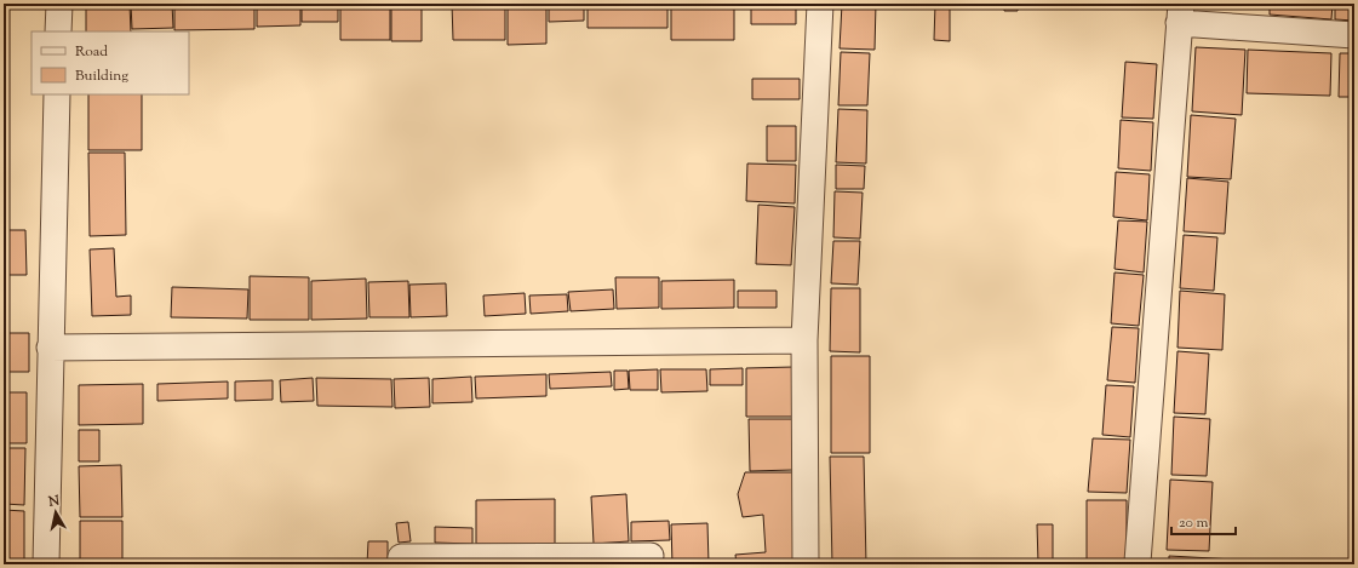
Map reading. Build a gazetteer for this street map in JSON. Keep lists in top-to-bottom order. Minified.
{"legend":["Road","Building"],"scale_bar":"20 m","north":"top"}
